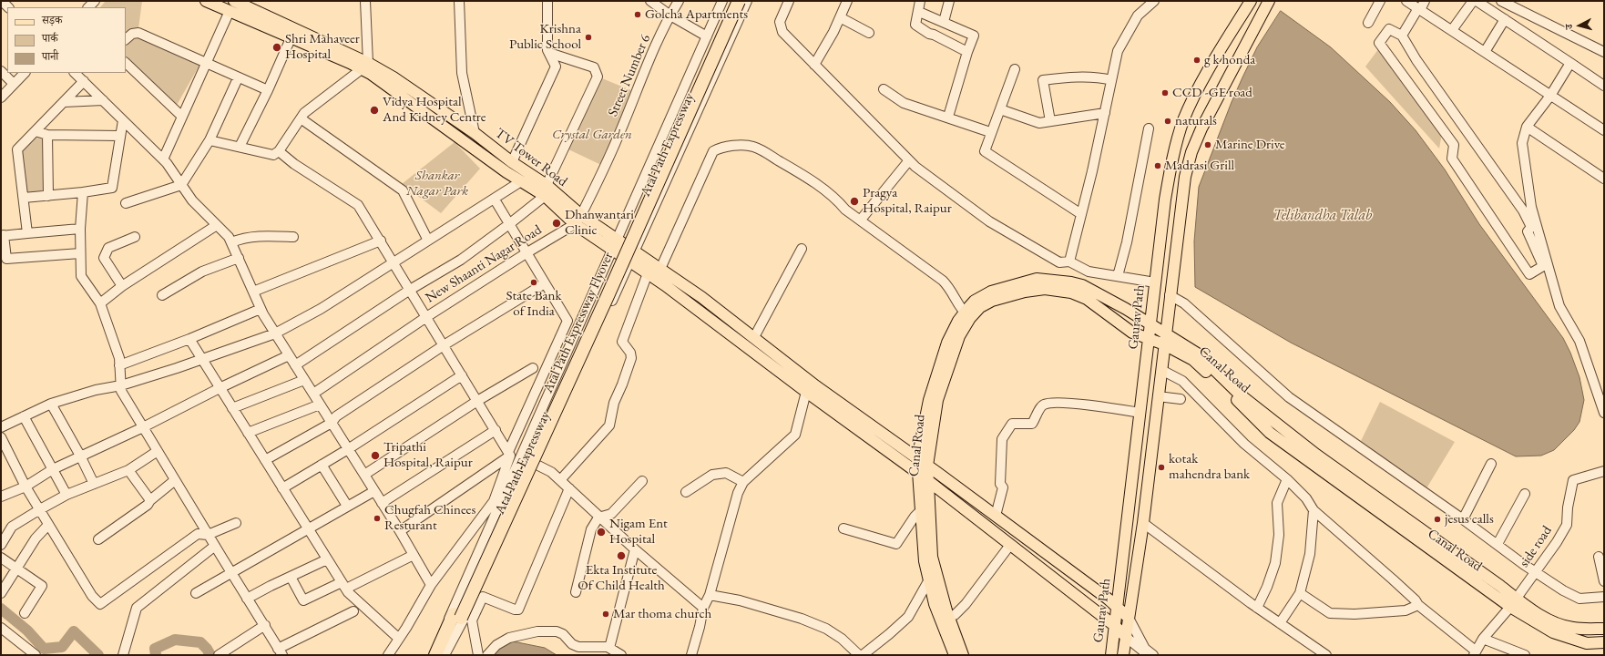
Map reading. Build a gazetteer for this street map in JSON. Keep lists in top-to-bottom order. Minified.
{"streets":{"highway":["Atal Path Expressway Flyover"],"main road":["TV Tower Road","Gaurav Path","Canal Road"],"street":["Street Number 6","Atal Path Expressway","New Shaanti Nagar Road","side road"]},"crossings":[["Street Number 6","TV Tower Road"],["Street Number 6","New Shaanti Nagar Road"],["Atal Path Expressway","TV Tower Road"],["Atal Path Expressway","Atal Path Expressway Flyover"],["TV Tower Road","New Shaanti Nagar Road"],["Gaurav Path","Canal Road"],["Canal Road","side road"]],"water":["Telibandha Talab"],"parks":["Crystal Garden","Shankar Nagar Park"],"places":["Golcha Apartments","Krishna Public School","Shri Mahaveer Hospital","g k honda","CCD -GE road","Vidya Hospital And Kidney Centre","naturals","Marine Drive","Madrasi Grill","Pragya Hospital, Raipur","Dhanwantari Clinic","State Bank of India","Tripathi Hospital, Raipur","kotak mahendra bank","Chugfah Chinees Resturant","jesus calls","Nigam Ent Hospital","Ekta Institute Of Child Health","Mar thoma church"],"legend":["सड़क","पार्क","पानी"],"north":"left"}
